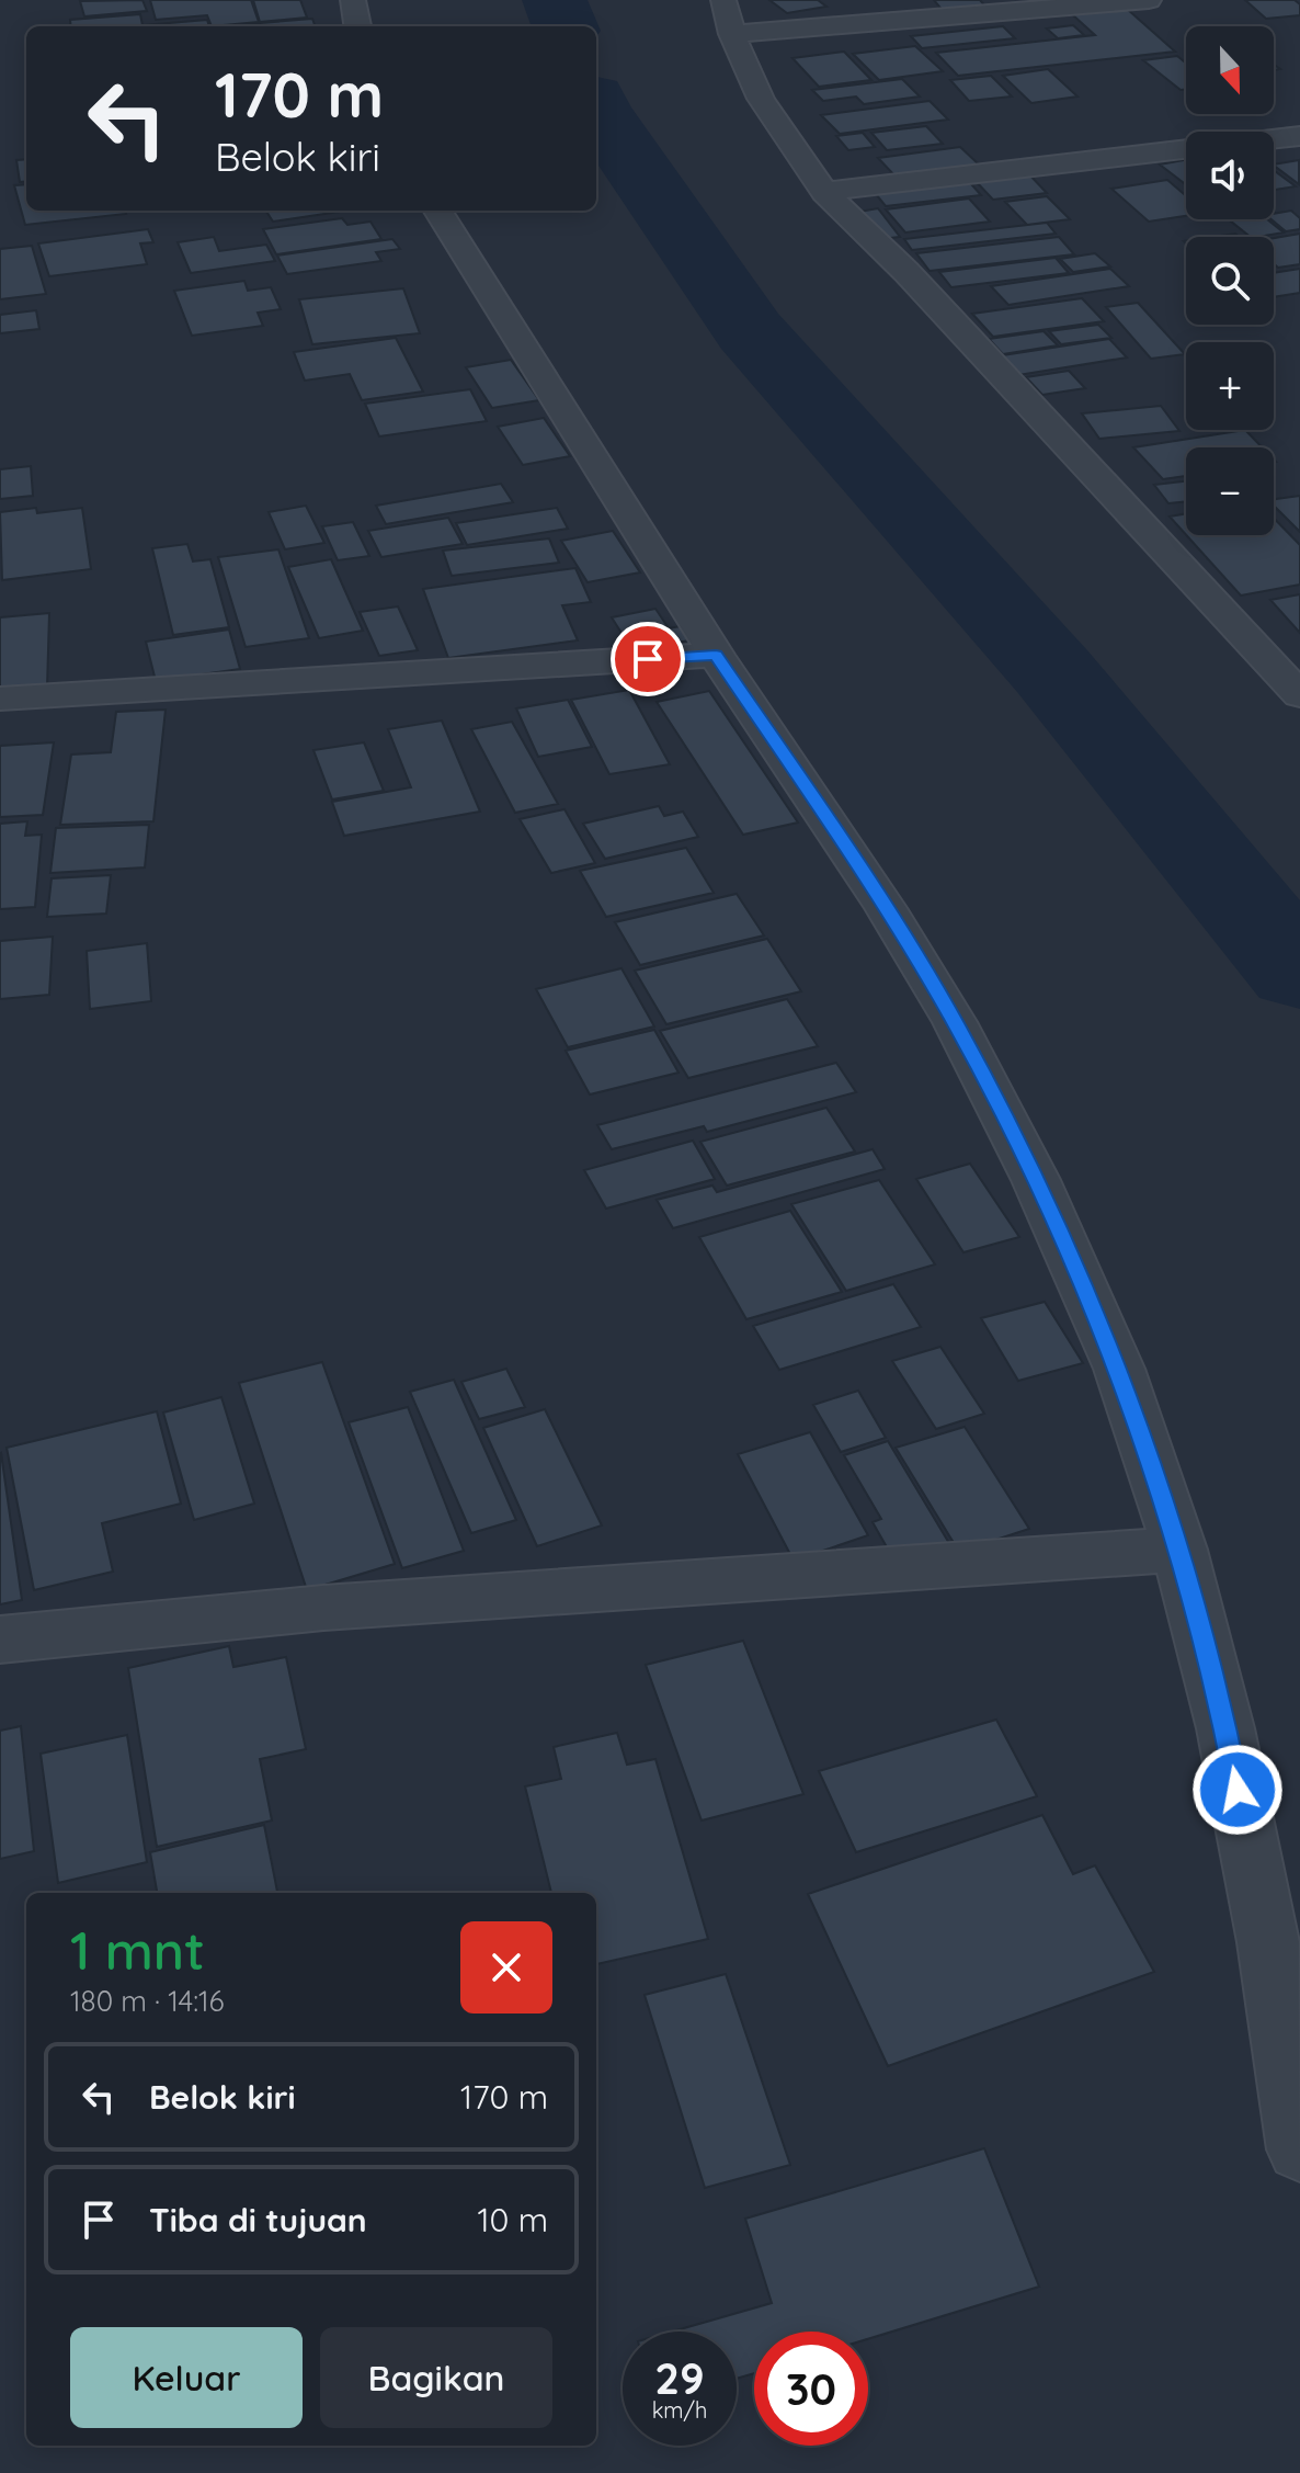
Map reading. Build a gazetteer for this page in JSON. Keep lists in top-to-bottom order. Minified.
{"north":"bottom","page":{"map_buttons":["+","−"],"turn":["170 m","Belok kiri"],"heading":["1 mnt","180 m · 14:16"],"list":[{"name":"Belok kiri","value":"170 m"},{"name":"Tiba di tujuan","value":"10 m"}],"buttons":["Keluar","Bagikan"],"speed":"29 km/h","limit":"30"}}
